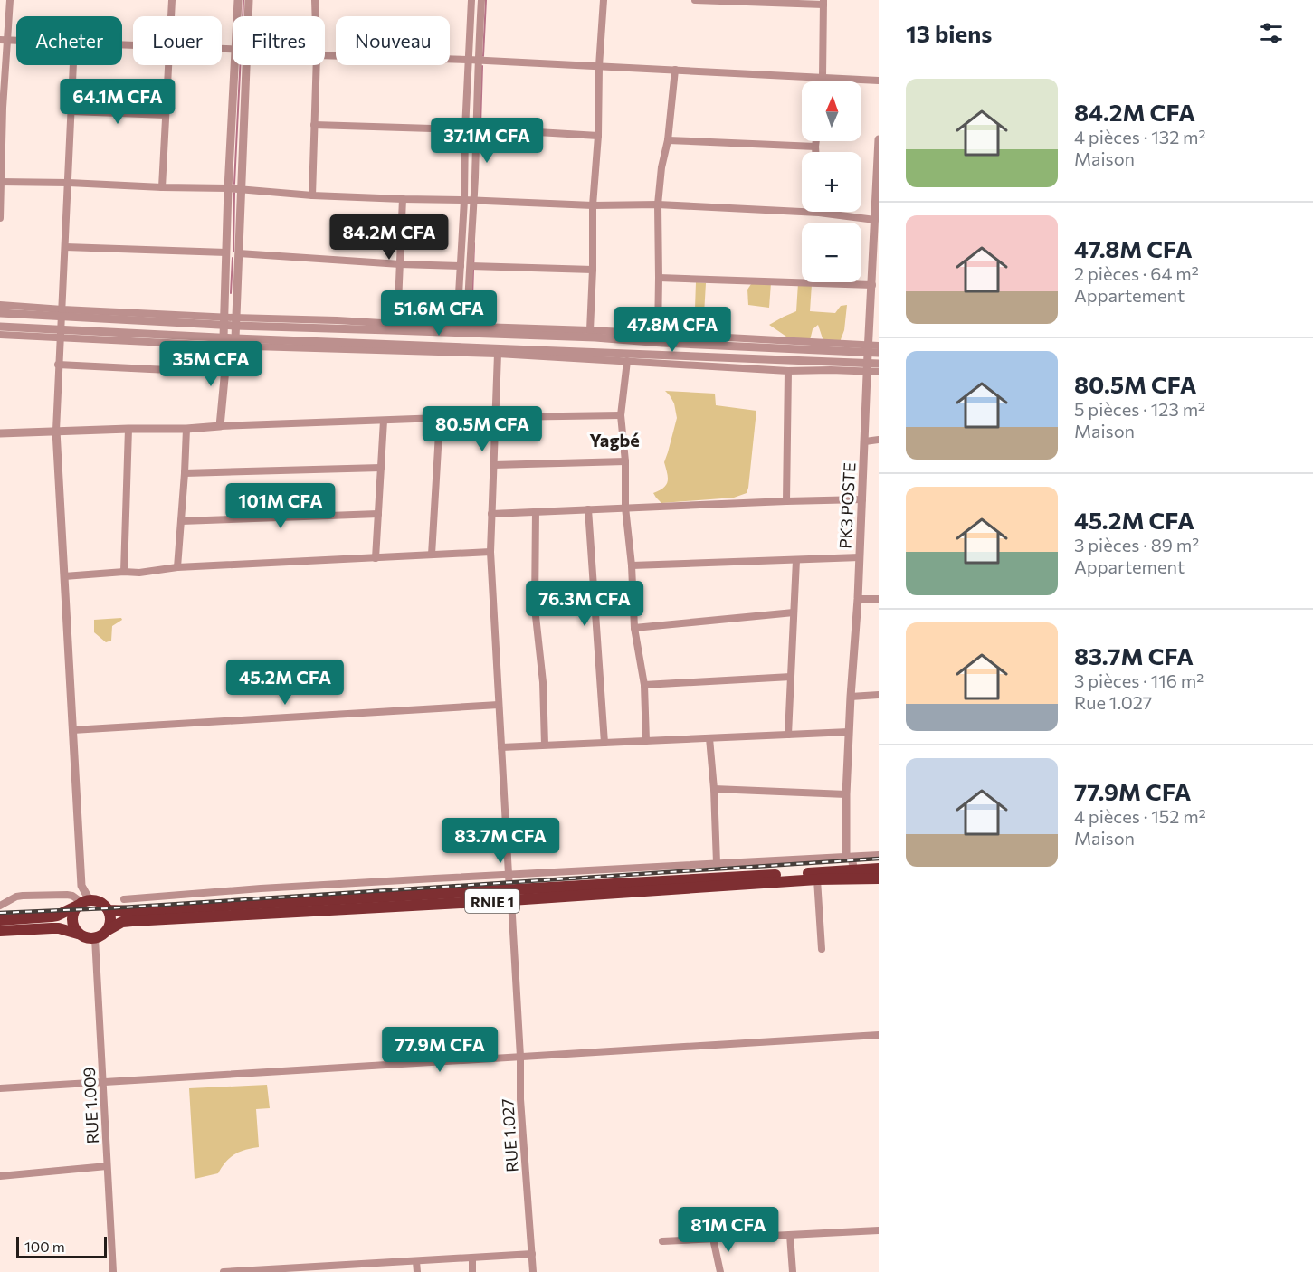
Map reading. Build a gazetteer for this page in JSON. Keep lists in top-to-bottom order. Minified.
{"streets":{"highway":["RNIE 1"],"street":["PK3 POSTE","RUE 1.009","RUE 1.027"]},"crossings":[["PK3 POSTE","RNIE 1"],["RNIE 1","RUE 1.009"],["RNIE 1","RUE 1.027"]],"districts":["Yagbé"],"scale_bar":"100 m","north":"top","page":{"heading":"13 biens","chip":["Acheter","Louer","Filtres","Nouveau"],"list":[{"name":"84.2M CFA","note":"4 pièces · 132 m² · Maison"},{"name":"47.8M CFA","note":"2 pièces · 64 m² · Appartement"},{"name":"80.5M CFA","note":"5 pièces · 123 m² · Maison"},{"name":"45.2M CFA","note":"3 pièces · 89 m² · Appartement"},{"name":"83.7M CFA","note":"3 pièces · 116 m² · Rue 1.027"},{"name":"77.9M CFA","note":"4 pièces · 152 m² · Maison"}],"price":["64.1M CFA","37.1M CFA","84.2M CFA","51.6M CFA","47.8M CFA","35M CFA","80.5M CFA","101M CFA","76.3M CFA","45.2M CFA","83.7M CFA","77.9M CFA","81M CFA"],"map_buttons":["+","−"],"scale":"100 m"}}
